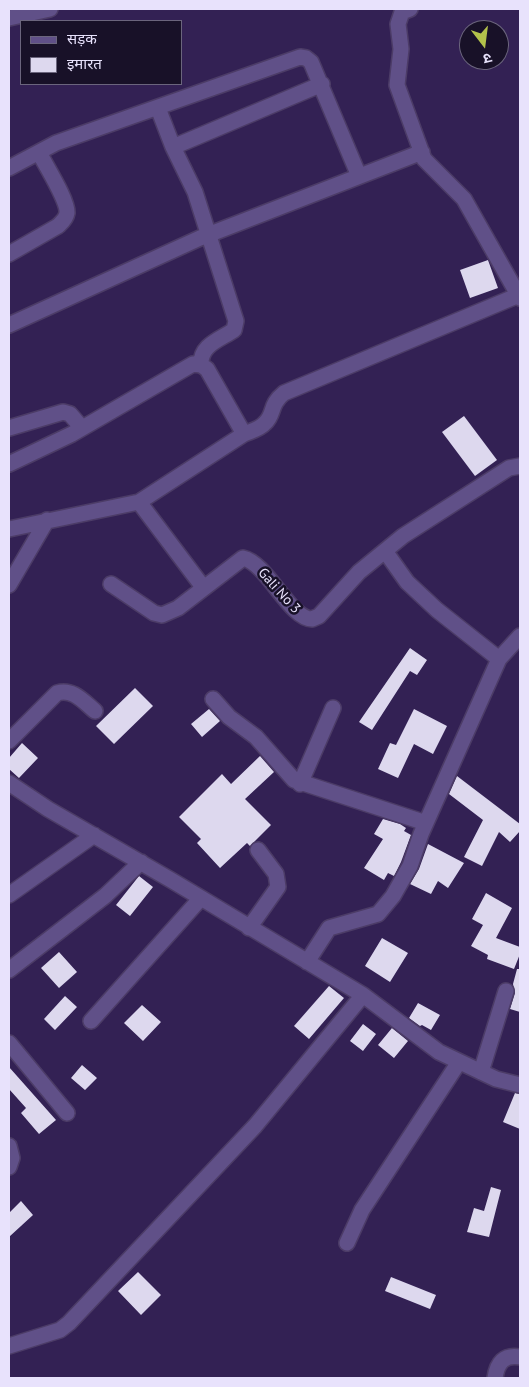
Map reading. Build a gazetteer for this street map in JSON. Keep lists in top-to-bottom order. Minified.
{"streets":{"street":["Gali No 3"]},"legend":["सड़क","इमारत"],"north":"bottom"}
